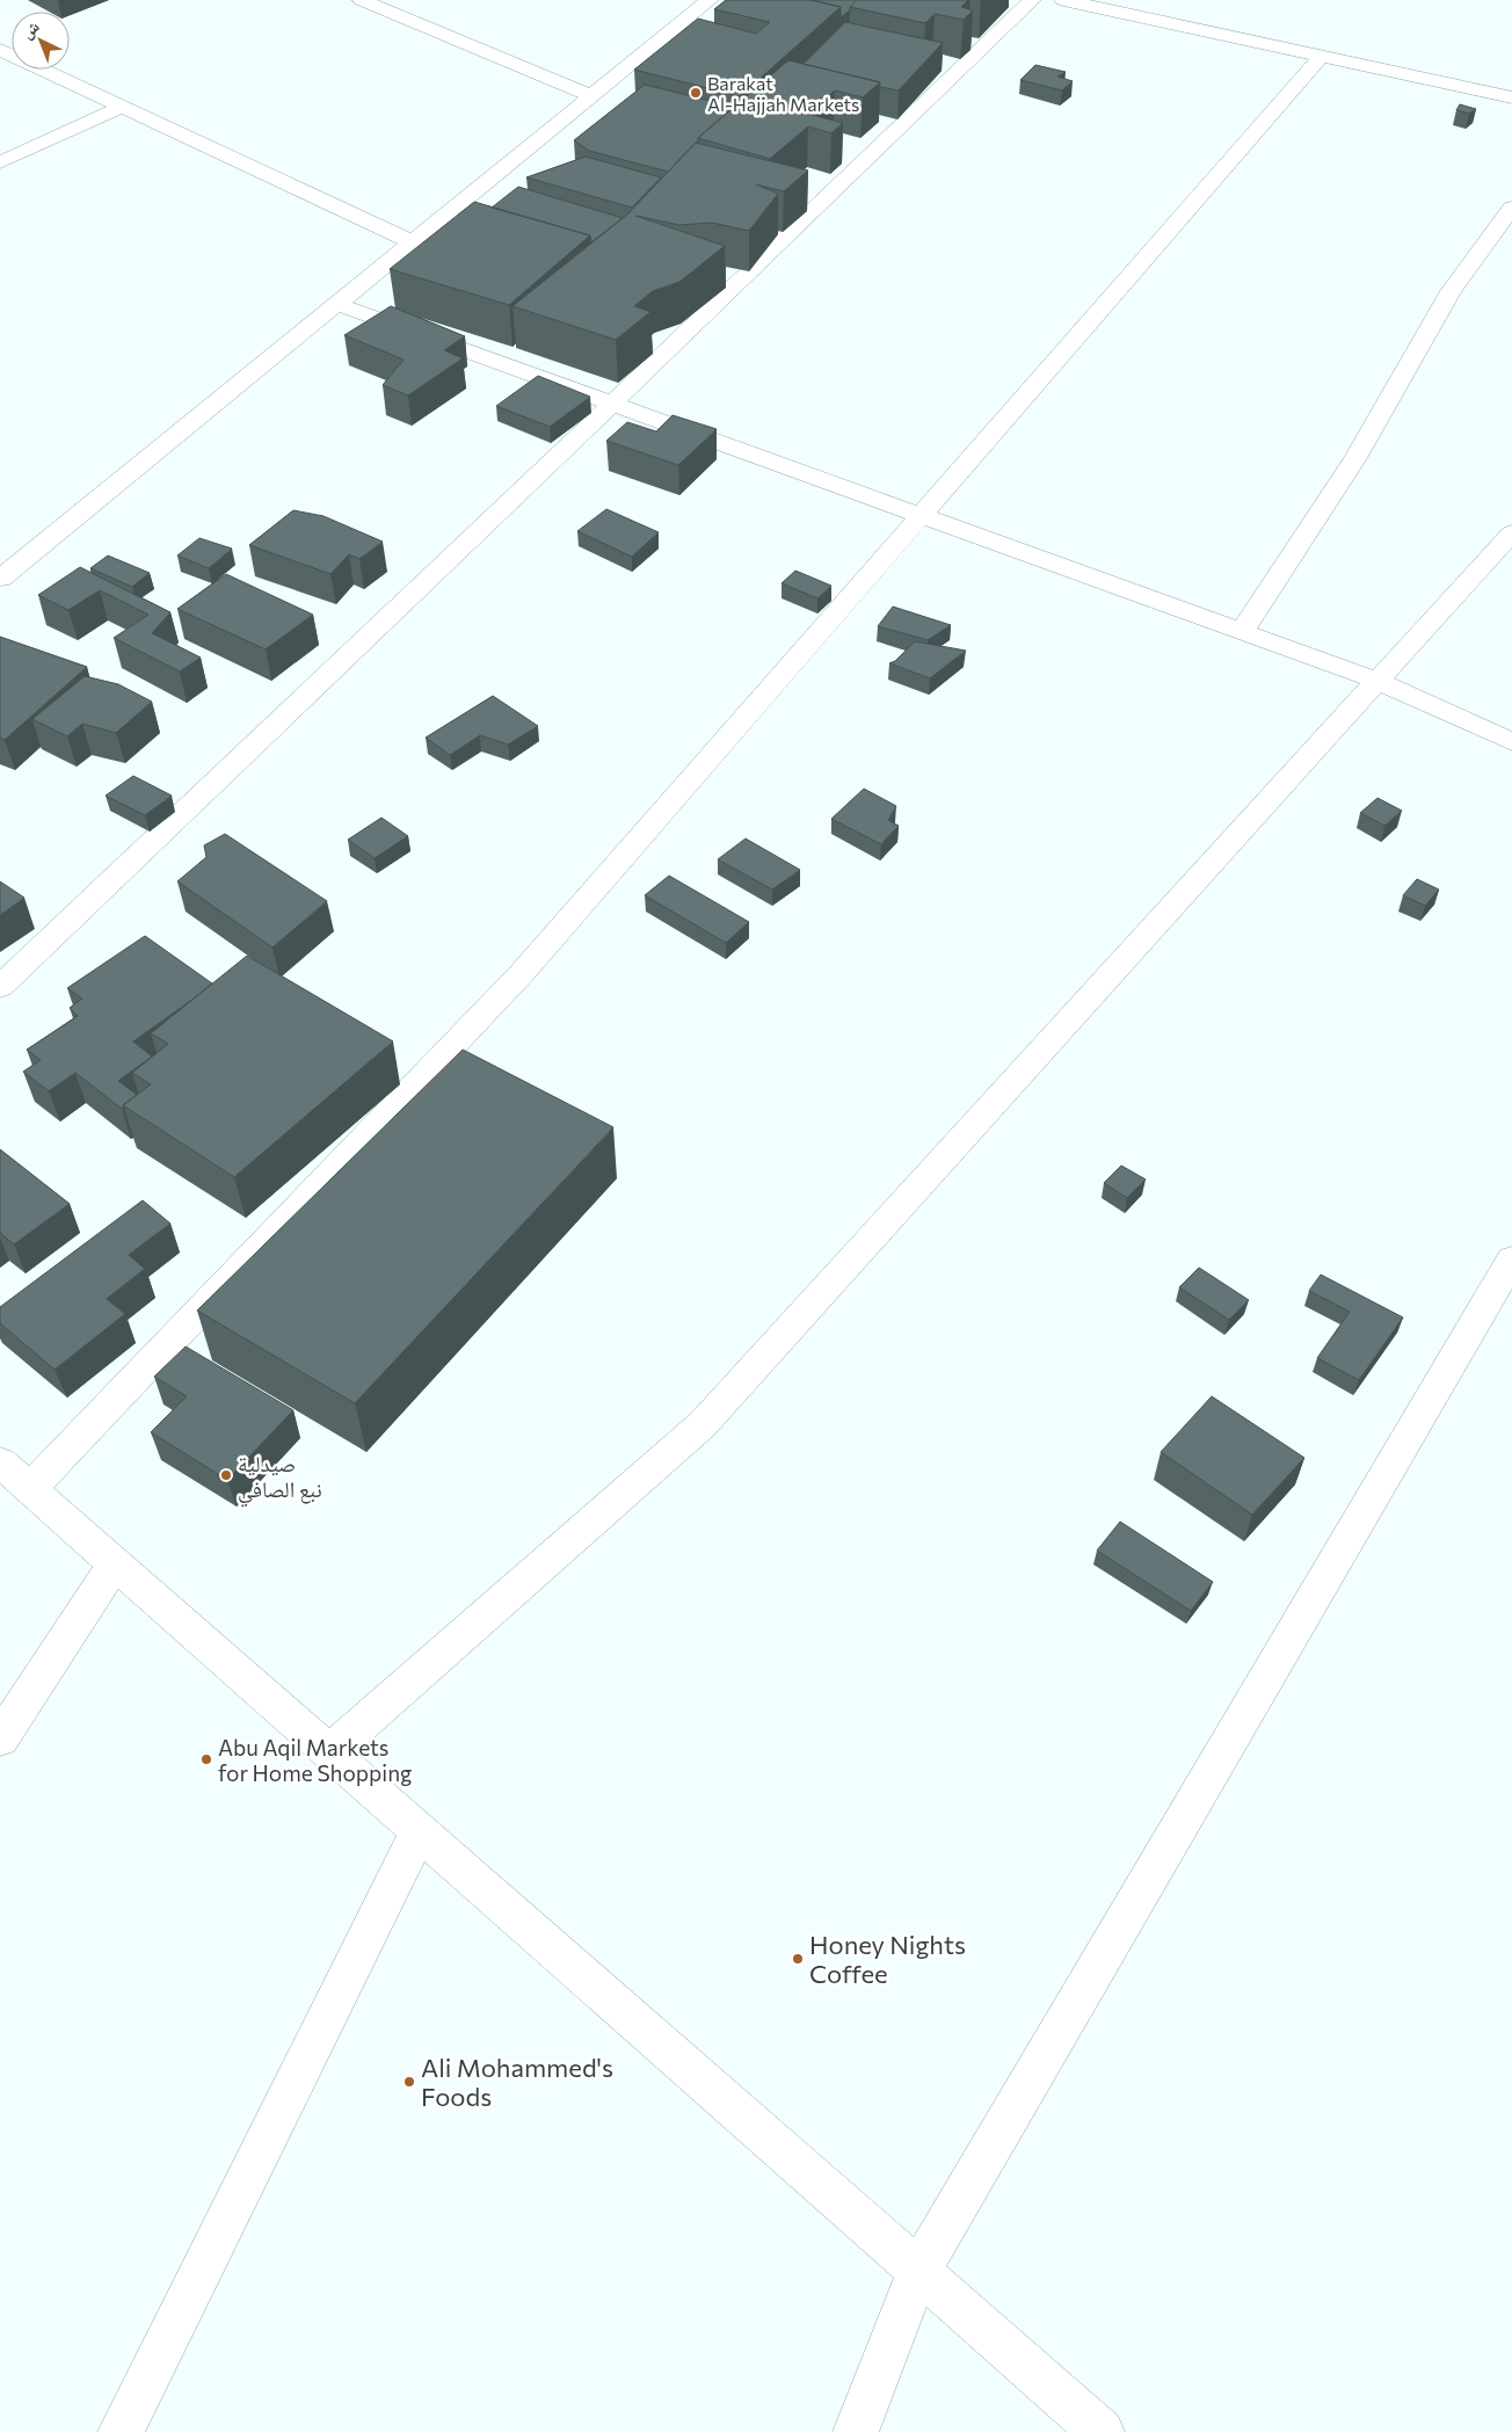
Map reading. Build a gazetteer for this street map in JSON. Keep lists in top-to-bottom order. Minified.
{"places":["Barakat Al-Hajjah Markets","صيدلية نبع الصافي","Abu Aqil Markets for Home Shopping","Honey Nights Coffee","Ali Mohammed's Foods"],"north":"top left"}
